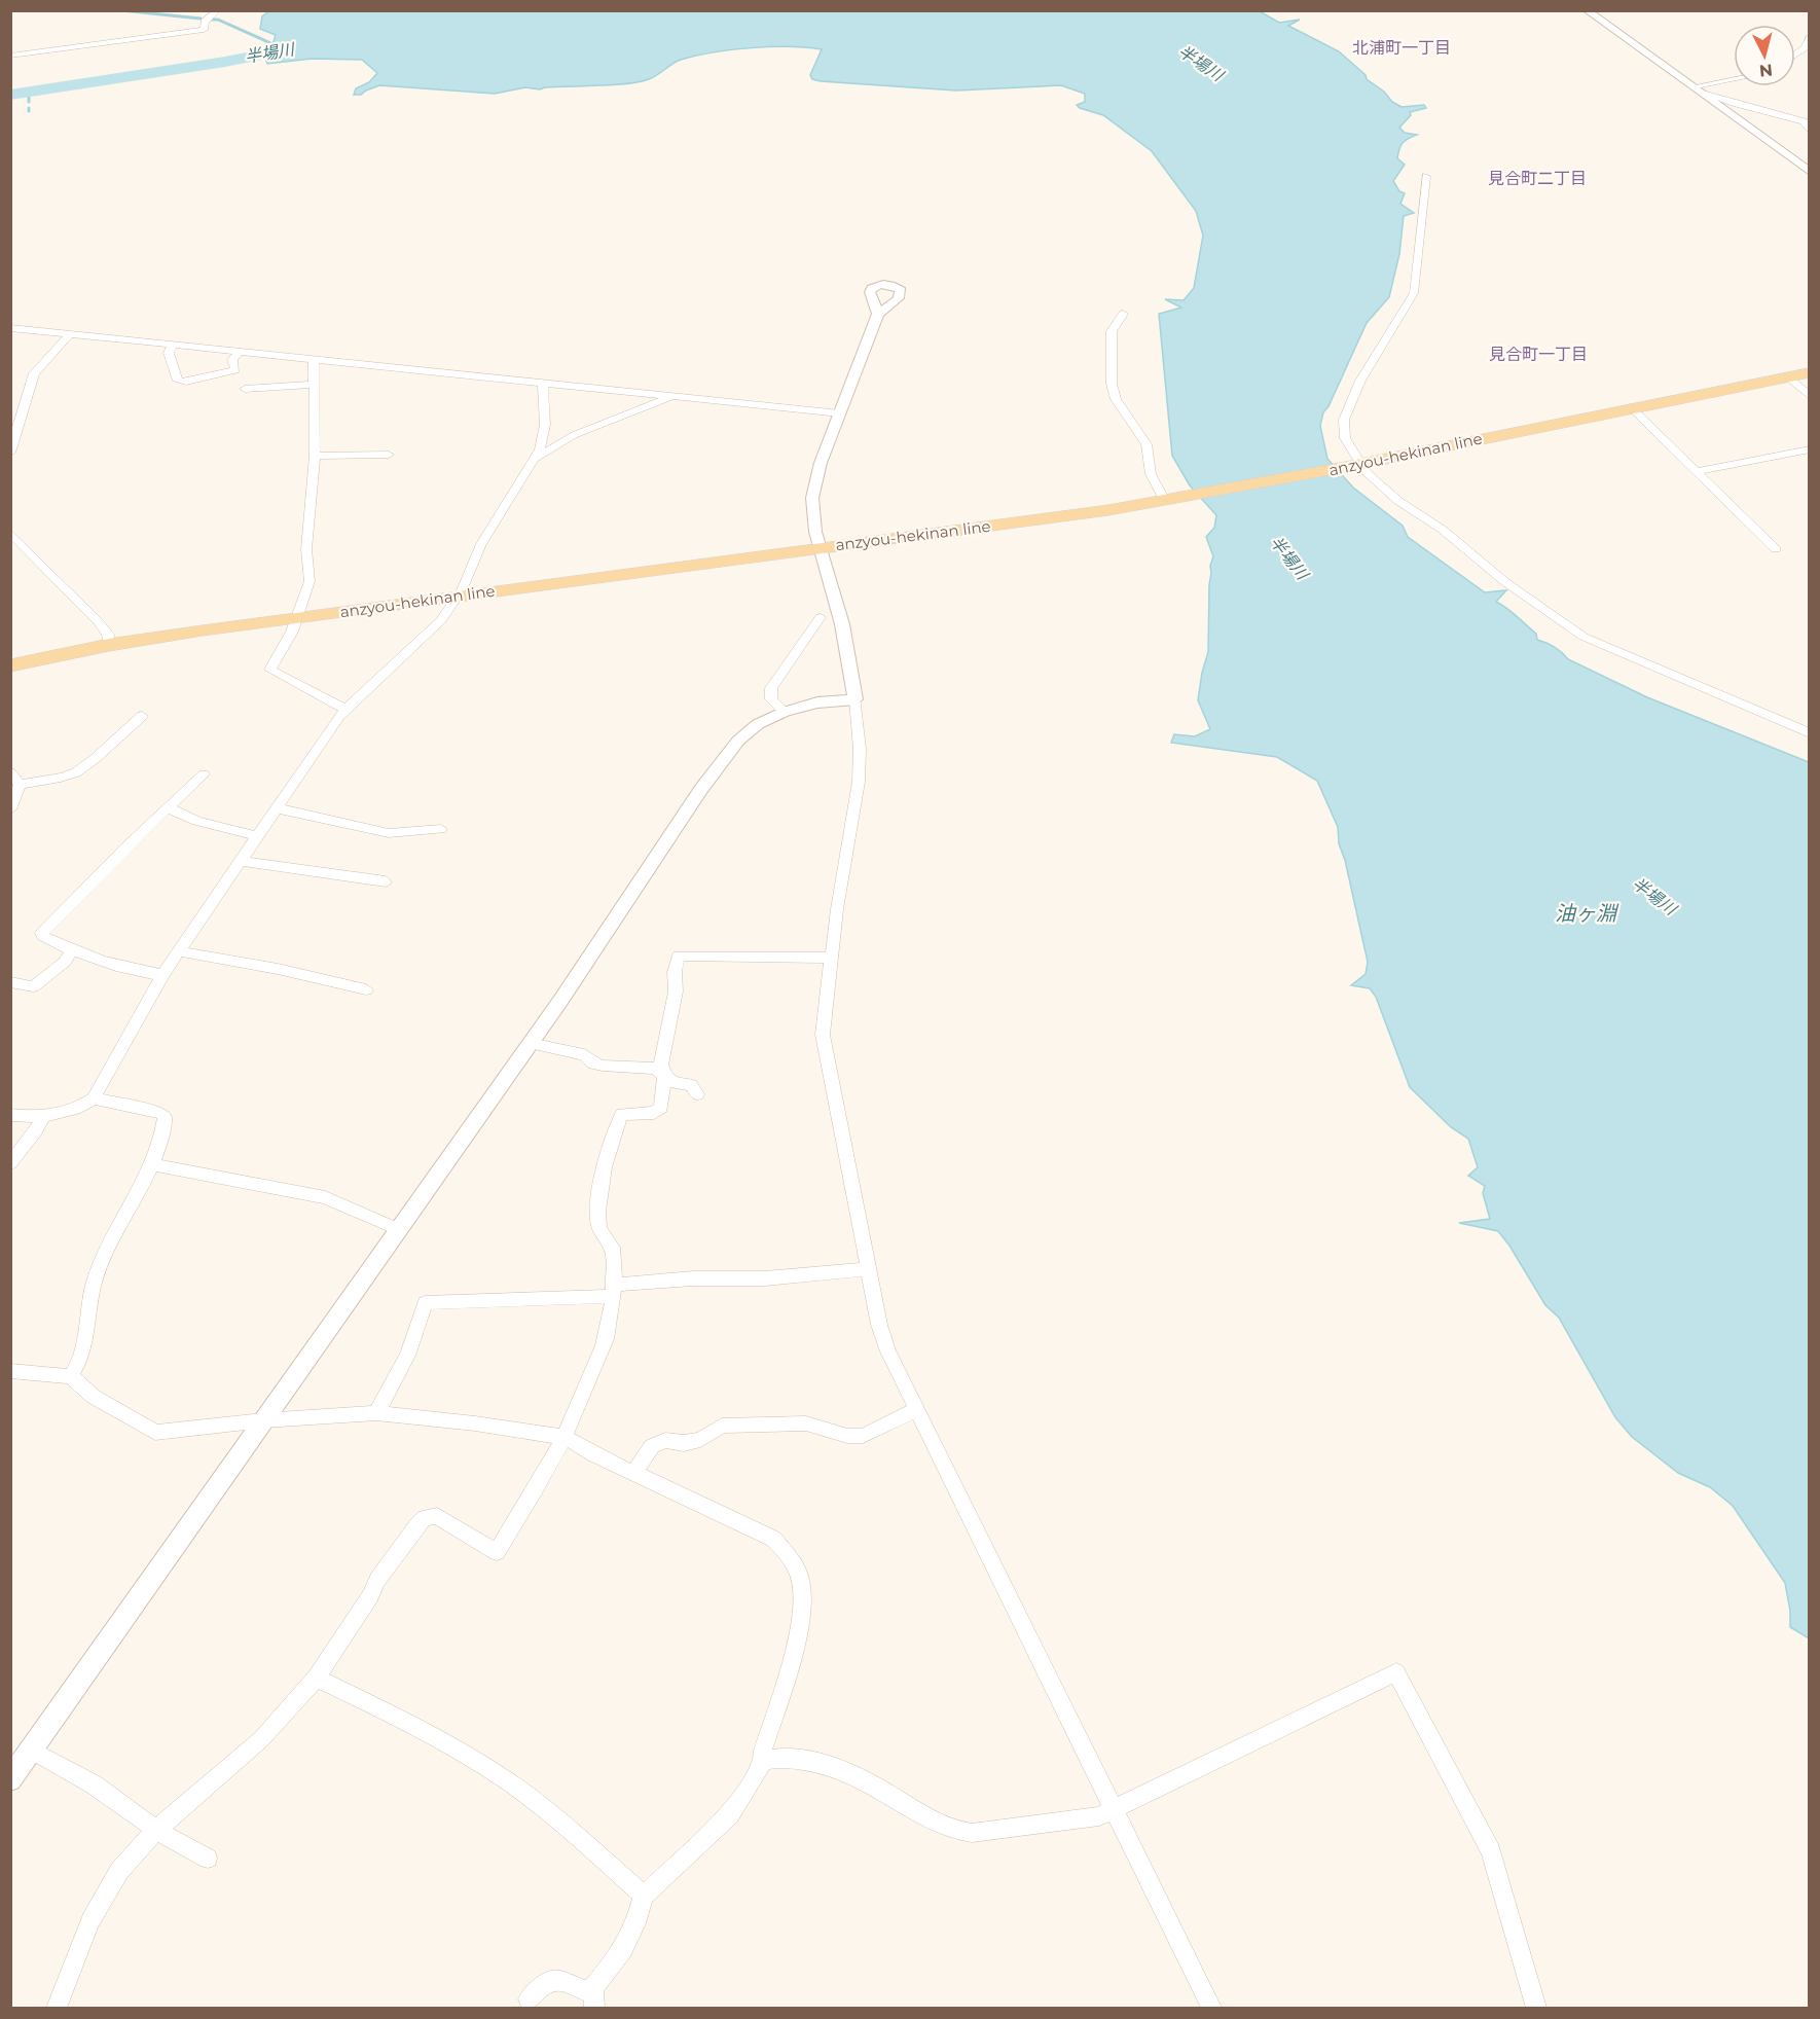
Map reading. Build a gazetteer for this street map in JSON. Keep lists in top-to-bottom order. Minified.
{"streets":{"main road":["anzyou-hekinan line"]},"districts":["北浦町一丁目","見合町二丁目","見合町一丁目"],"water":["半場川","油ヶ淵"],"north":"bottom"}
